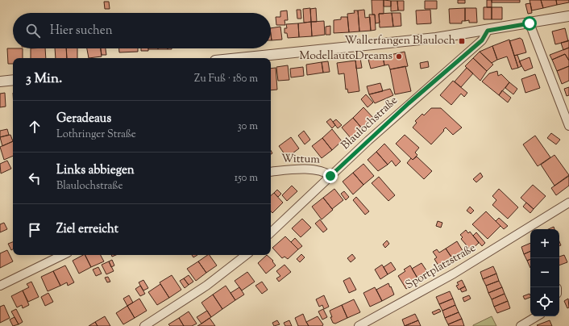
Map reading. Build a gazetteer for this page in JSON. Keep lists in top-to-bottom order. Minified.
{"streets":{"street":["Blaulochstraße","Wittum","Sportplatzstraße"]},"crossings":[["Blaulochstraße","Wittum"]],"places":{"transit":["Wallerfangen Blauloch"],"other":["ModellautoDreams"]},"page":{"search":"Hier suchen","heading":["3 Min.","Zu Fuß · 180 m"],"list":[["Geradeaus","Lothringer Straße","30 m"],["Links abbiegen","Blaulochstraße","150 m"],"Ziel erreicht"],"map_buttons":["+","−"]}}
